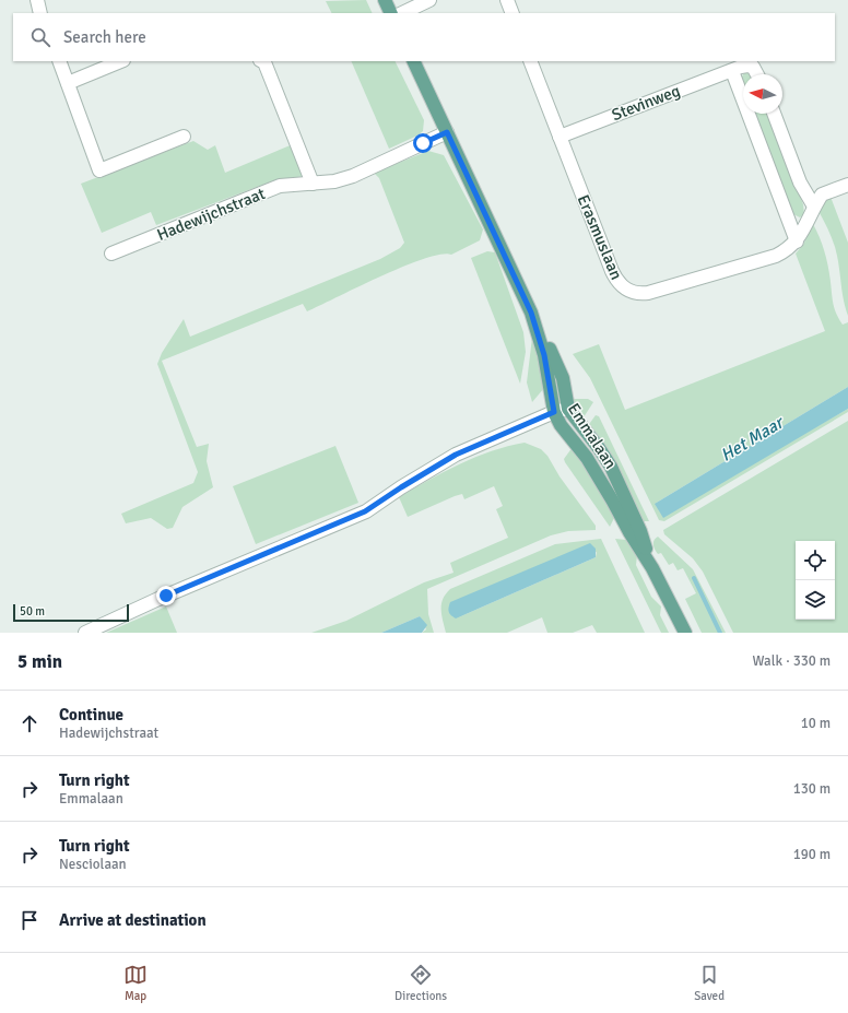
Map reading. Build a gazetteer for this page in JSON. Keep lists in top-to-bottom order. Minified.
{"streets":{"main road":["Emmalaan"],"street":["Stevinweg","Hadewijchstraat","Erasmuslaan"]},"crossings":[["Stevinweg","Erasmuslaan"],["Hadewijchstraat","Emmalaan"]],"water":["Het Maar"],"scale_bar":"50 m","north":"left","page":{"search":"Search here","scale":"50 m","heading":["5 min","Walk · 330 m"],"list":[["Continue","Hadewijchstraat","10 m"],["Turn right","Emmalaan","130 m"],["Turn right","Nesciolaan","190 m"],"Arrive at destination"],"nav":["Map","Directions","Saved"]}}
